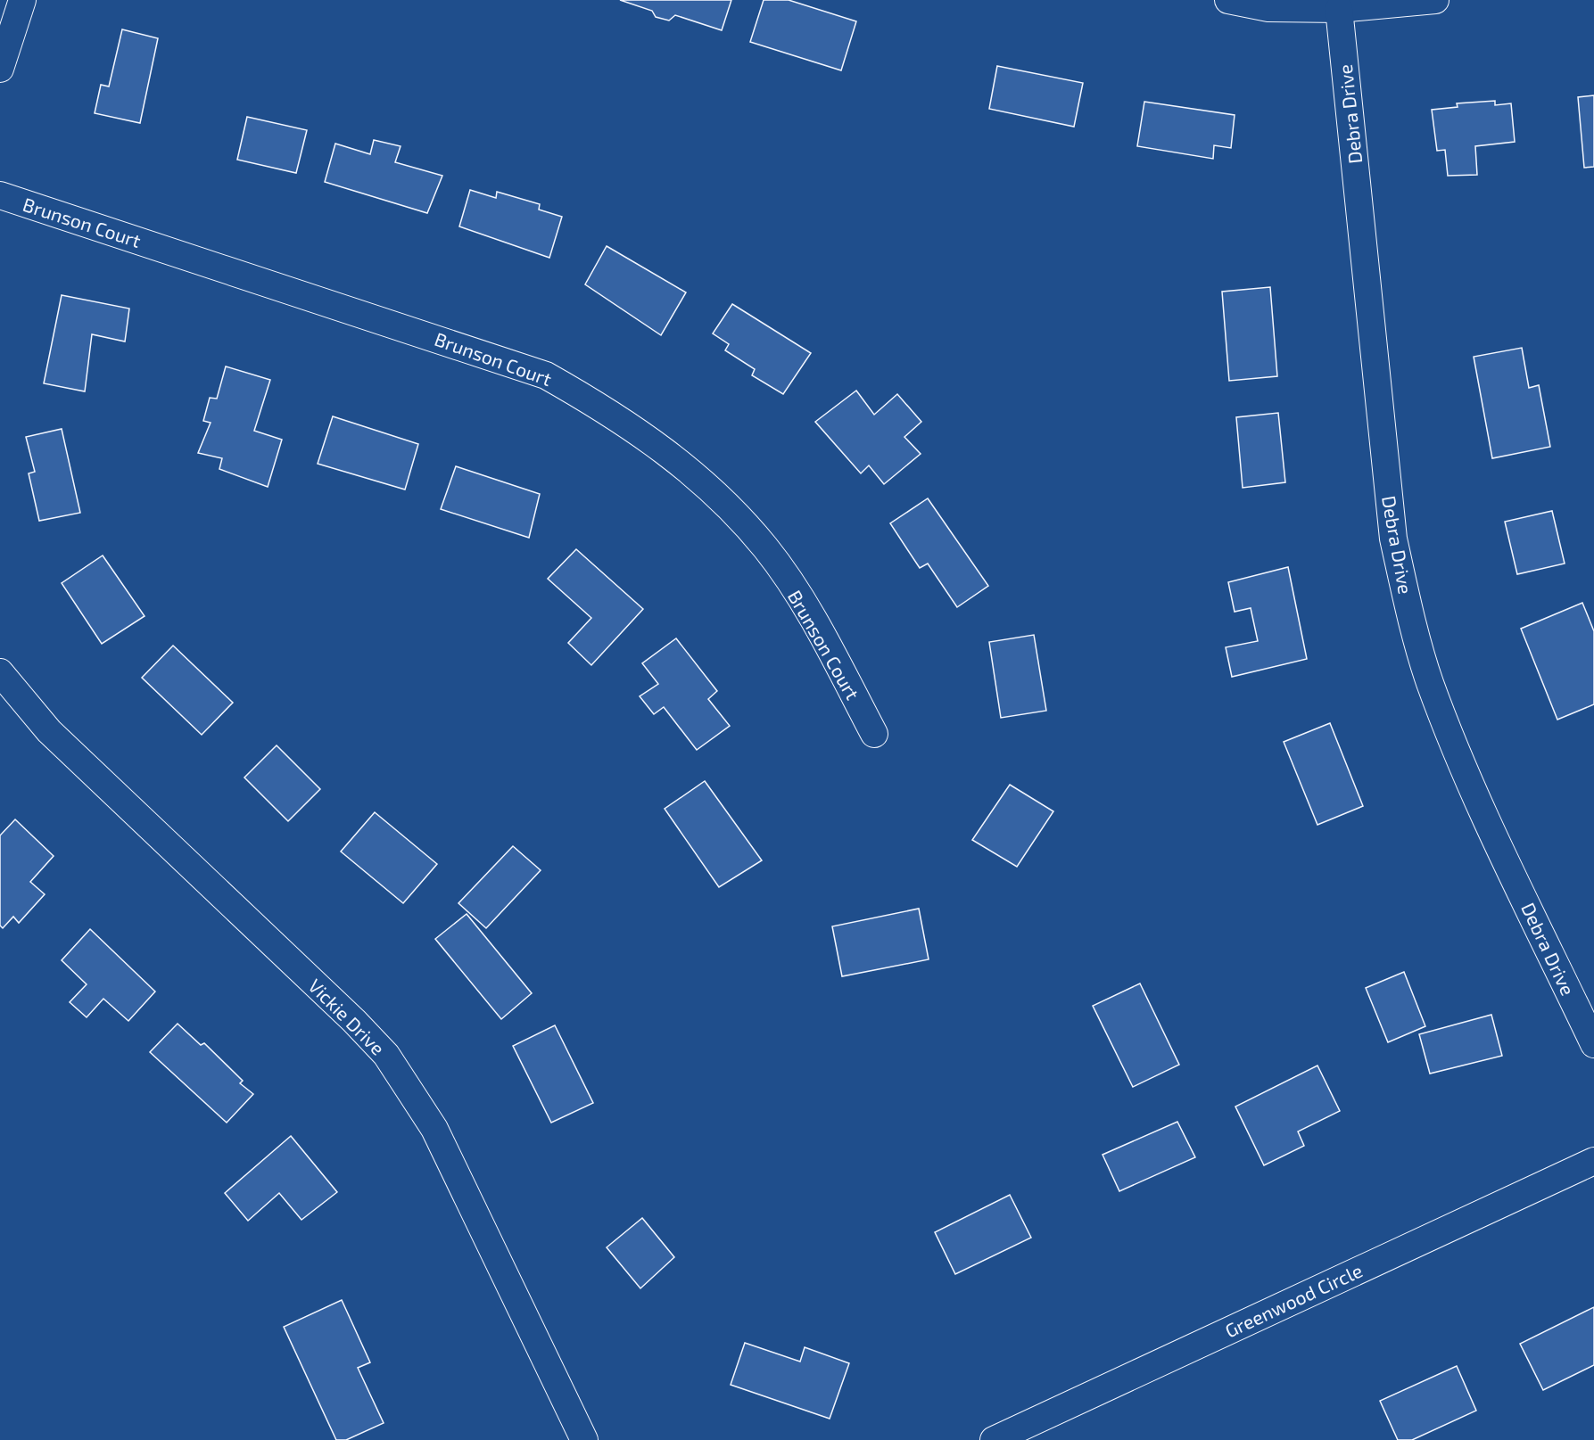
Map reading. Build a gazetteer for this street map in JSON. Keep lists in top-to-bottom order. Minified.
{"streets":{"street":["Debra Drive","Brunson Court","Vickie Drive","Greenwood Circle"]}}
